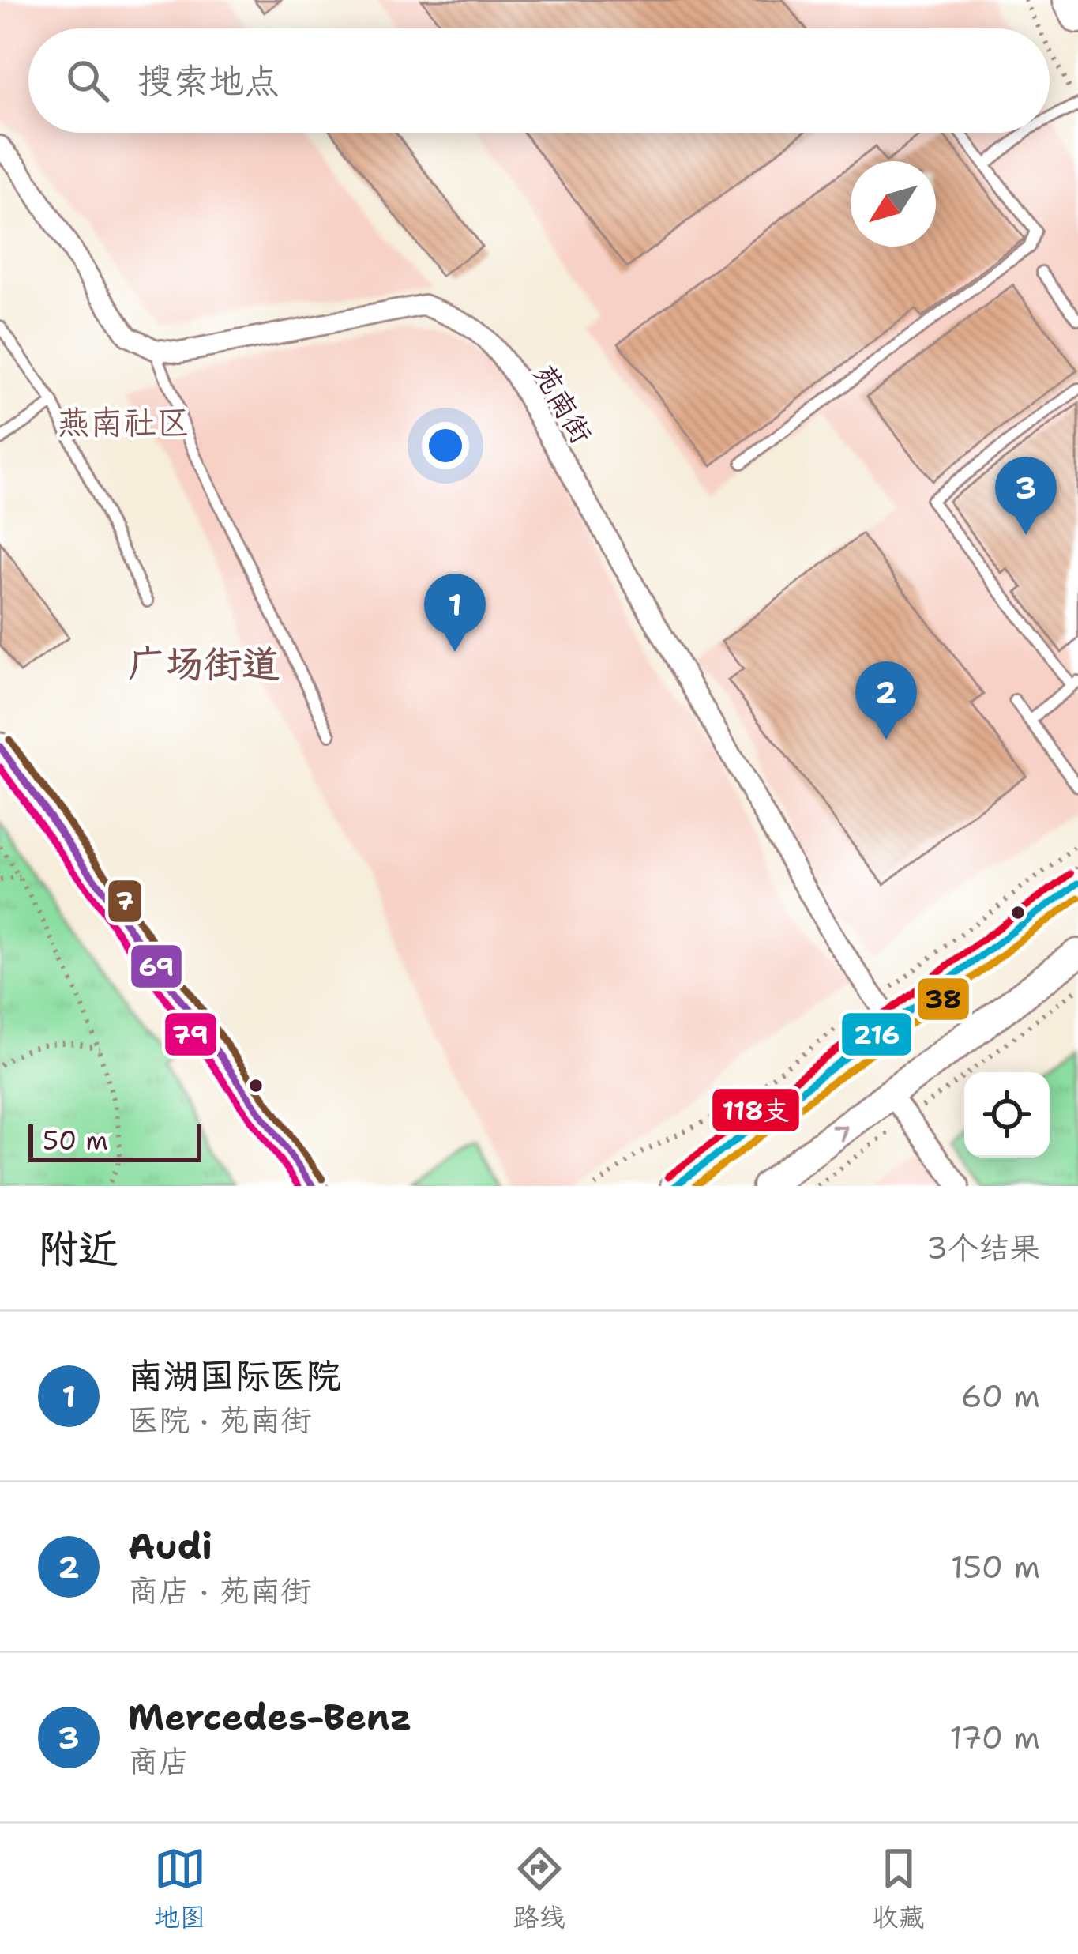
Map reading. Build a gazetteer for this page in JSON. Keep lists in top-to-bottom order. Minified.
{"streets":{"street":["苑南街"]},"districts":["燕南社区","广场街道"],"lines":["transit line 7","transit line 69","transit line 79","transit line 118支","transit line 216","transit line 38"],"scale_bar":"50 m","north":"bottom left","page":{"search":"搜索地点","pins":["3","1","2"],"scale":"50 m","heading":["附近","3个结果"],"list":[{"mark":"1","name":"南湖国际医院","note":"医院 · 苑南街","value":"60 m"},{"mark":"2","name":"Audi","note":"商店 · 苑南街","value":"150 m"},{"mark":"3","name":"Mercedes-Benz","note":"商店","value":"170 m"}],"nav":["地图","路线","收藏"]}}
